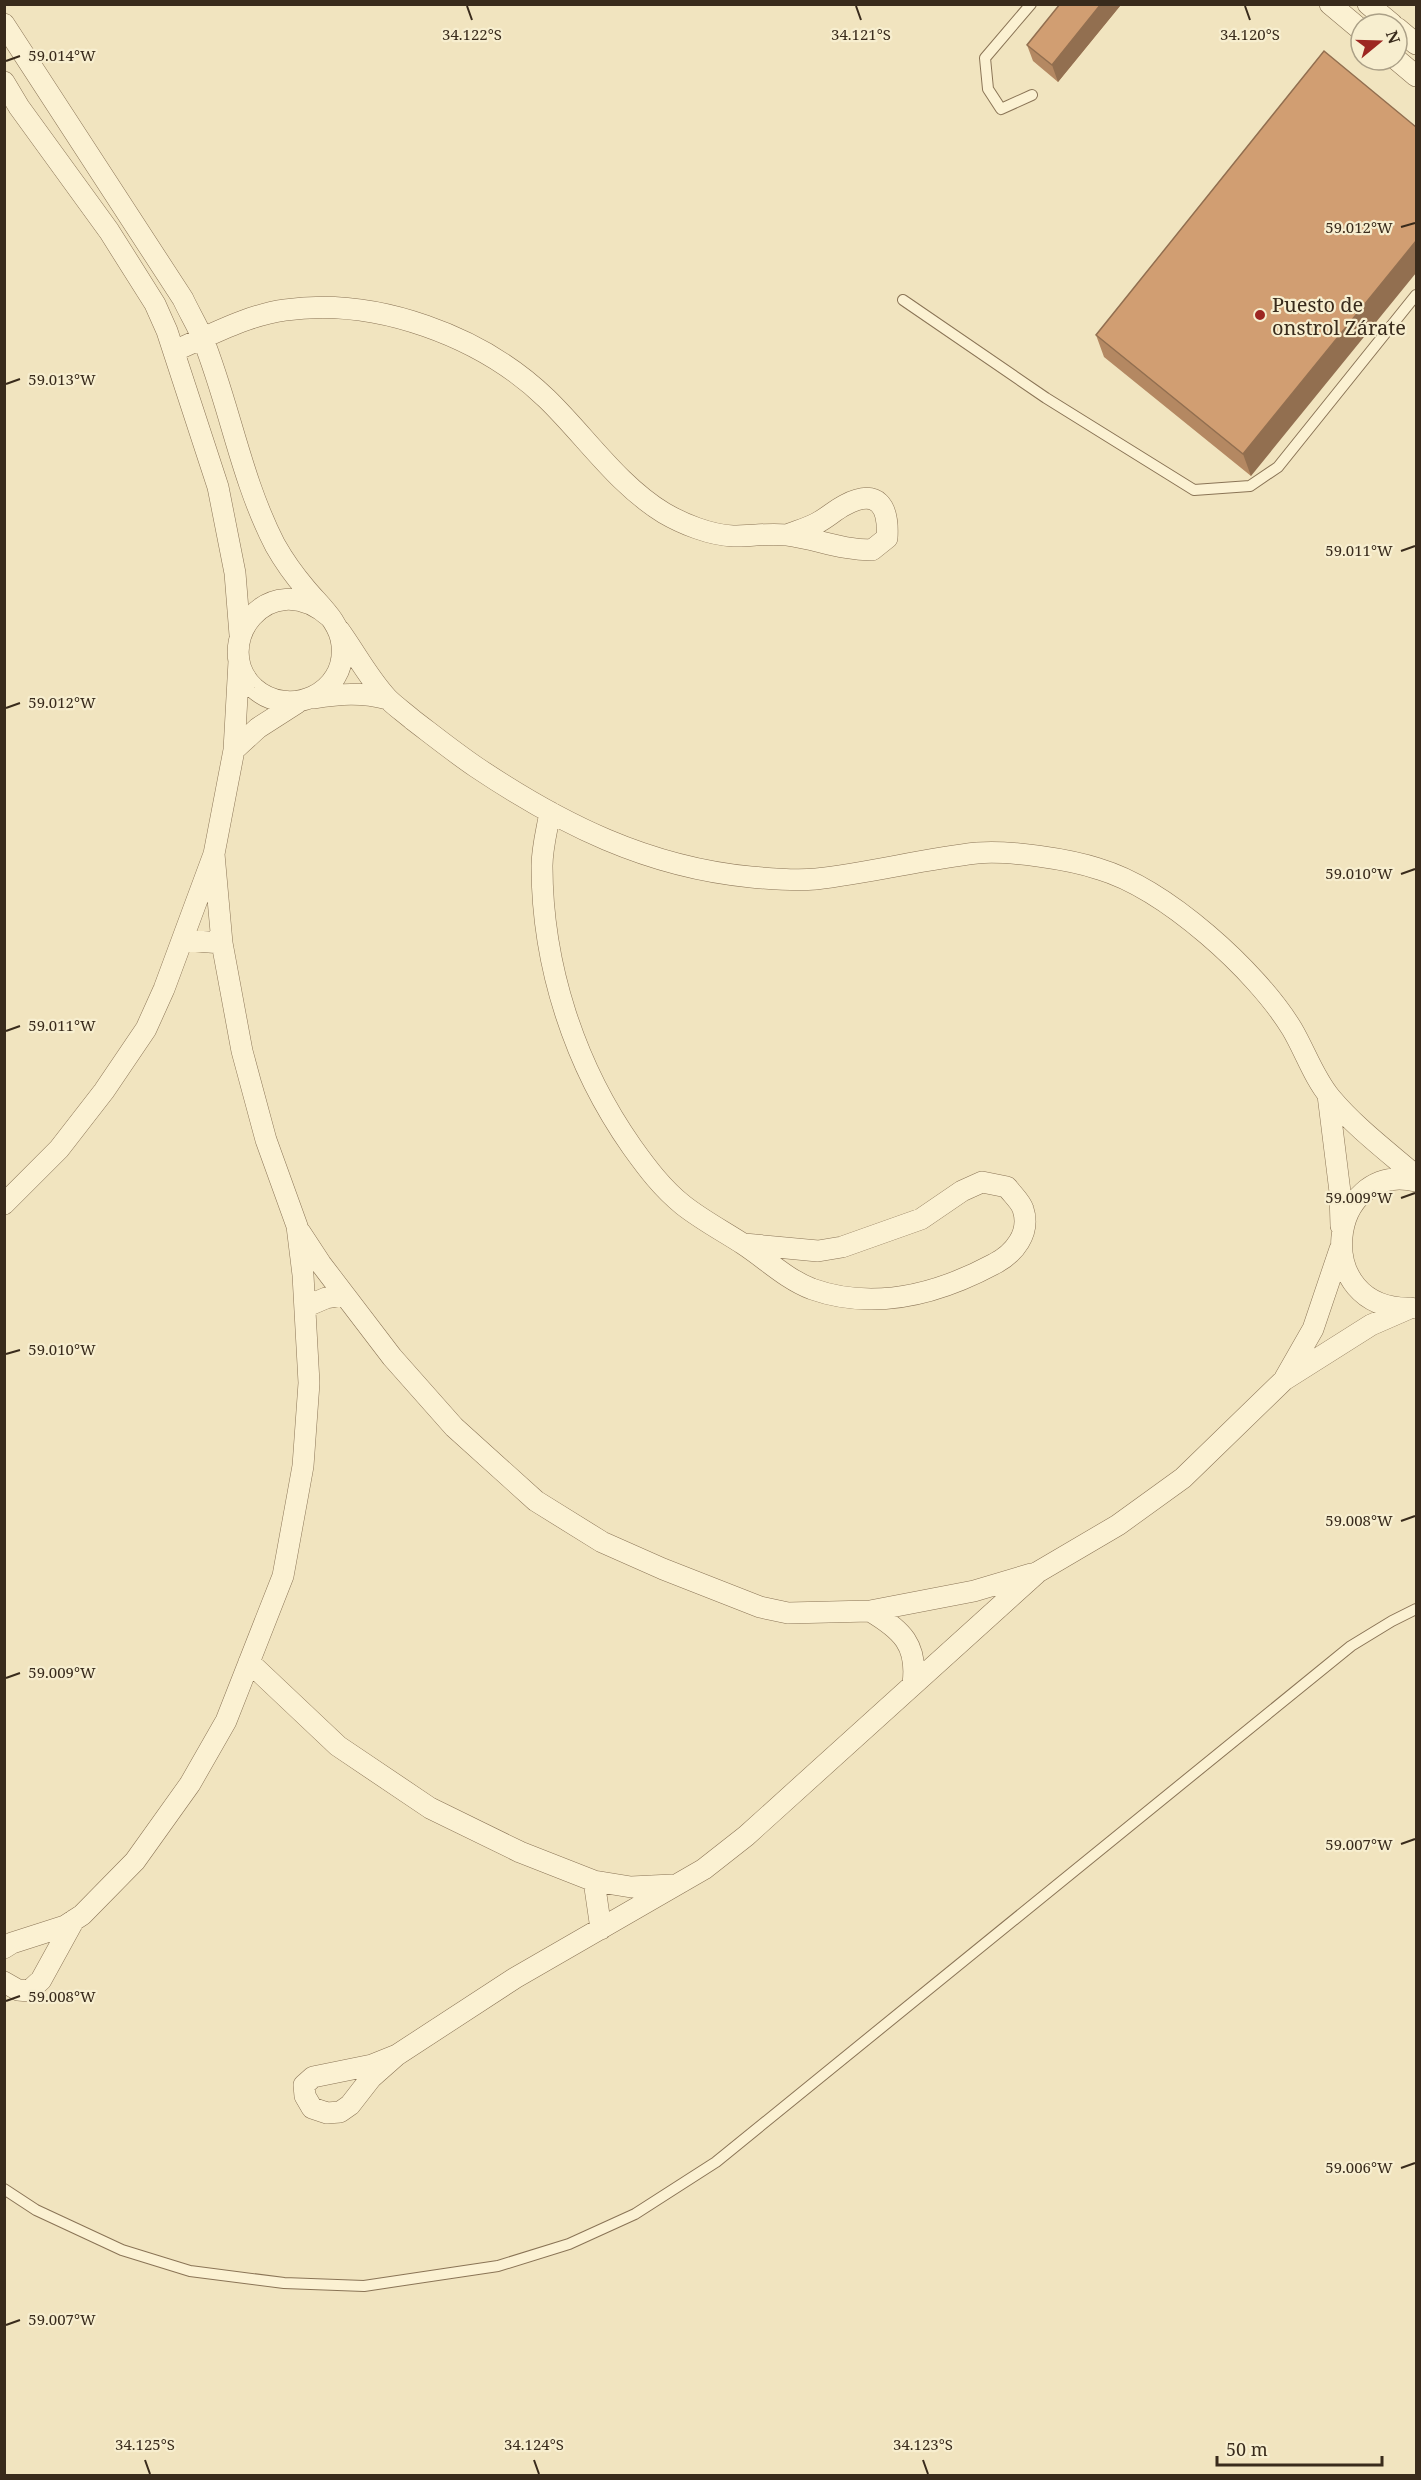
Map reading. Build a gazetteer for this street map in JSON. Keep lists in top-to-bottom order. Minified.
{"places":["Puesto de onstrol Zárate"],"scale_bar":"50 m","north":"right","coordinates":["34.121°S","34.122°S","34.120°S","59.014°W","59.012°W","59.013°W","59.011°W","59.010°W","59.009°W","59.008°W","59.007°W","59.006°W","34.125°S","34.124°S","34.123°S"]}
